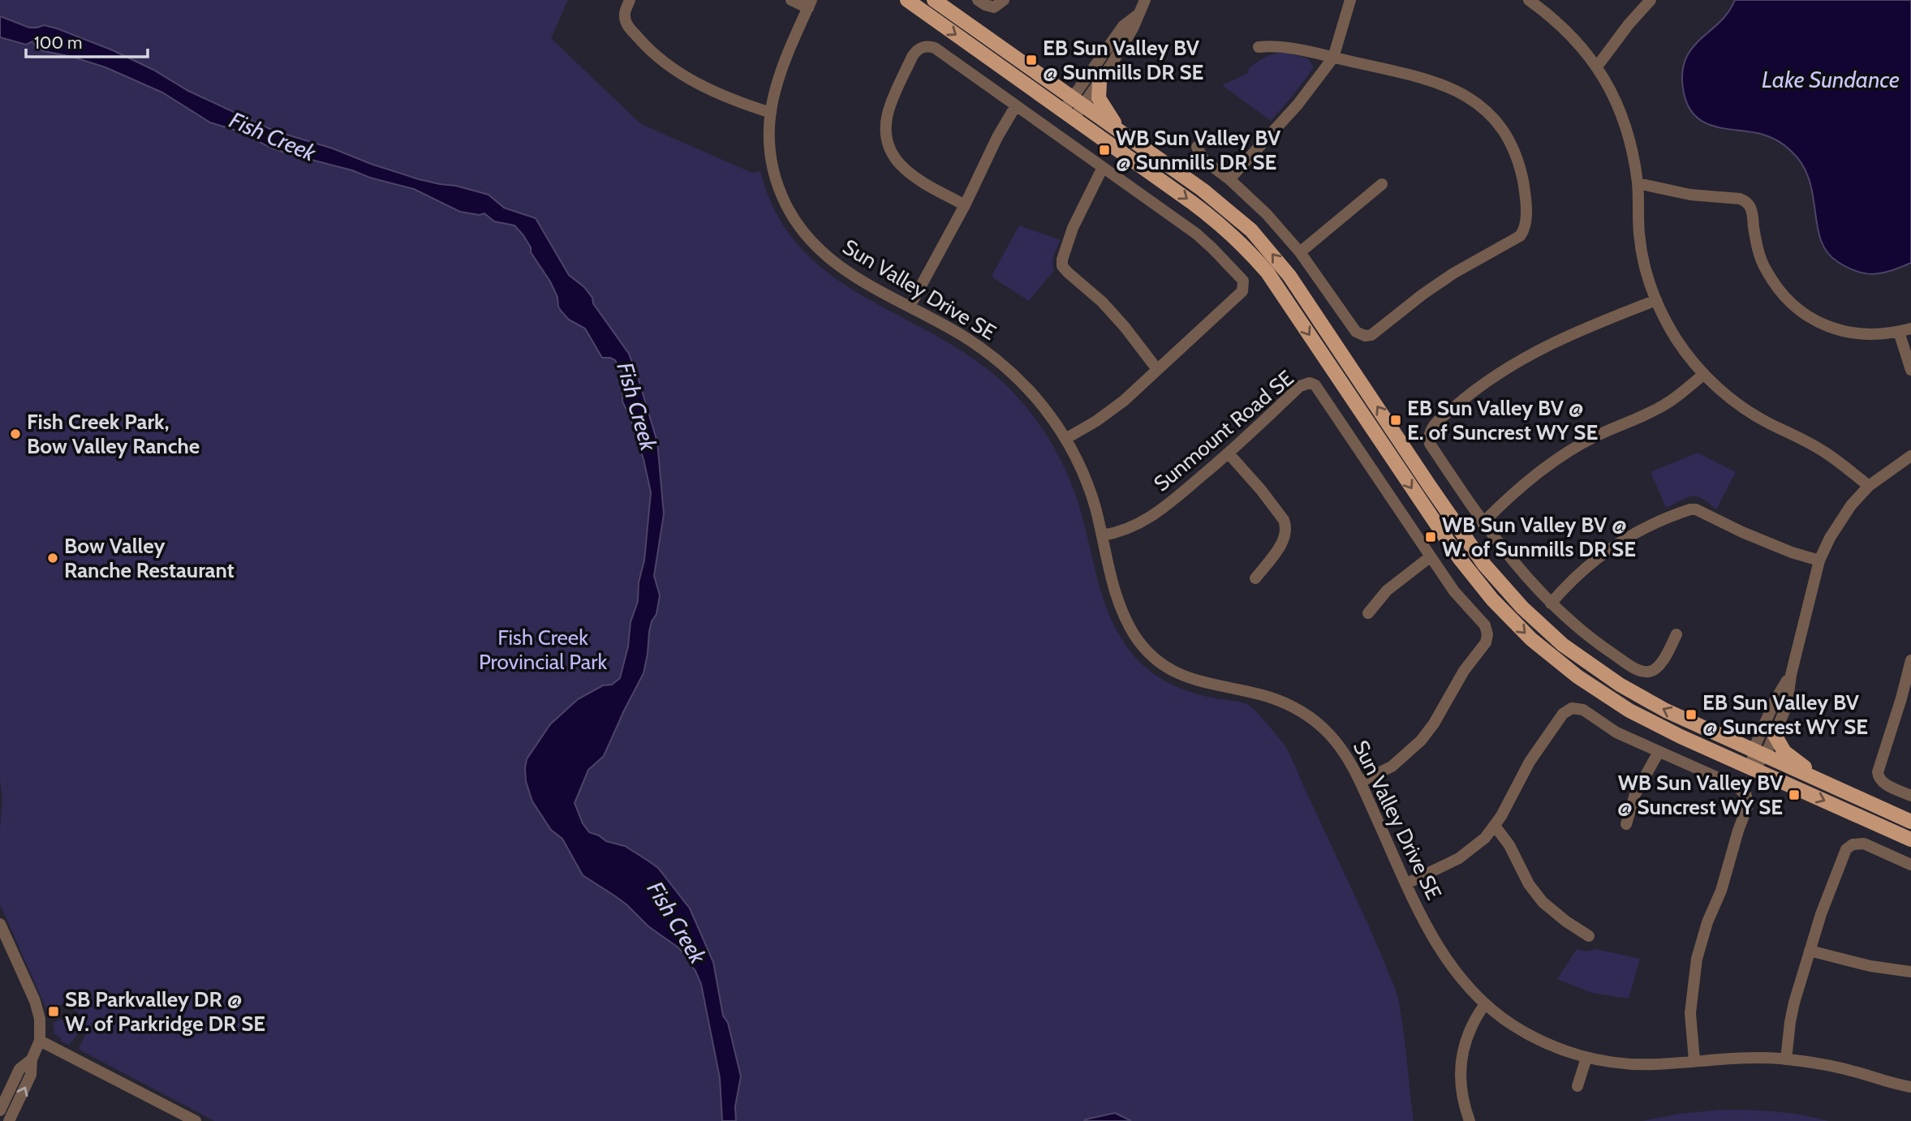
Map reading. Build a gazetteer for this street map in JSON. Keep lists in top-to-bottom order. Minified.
{"streets":{"street":["Sun Valley Drive SE","Sunmount Road SE"]},"crossings":[["Sun Valley Drive SE","Sunmount Road SE"]],"water":["Lake Sundance","Fish Creek"],"parks":["Fish Creek Provincial Park"],"places":{"transit":["EB Sun Valley BV @ Sunmills DR SE","WB Sun Valley BV @ Sunmills DR SE","EB Sun Valley BV @ E. of Suncrest WY SE","WB Sun Valley BV @ W. of Sunmills DR SE","EB Sun Valley BV @ Suncrest WY SE","WB Sun Valley BV @ Suncrest WY SE","SB Parkvalley DR @ W. of Parkridge DR SE"],"other":["Fish Creek Park, Bow Valley Ranche","Bow Valley Ranche Restaurant"]},"scale_bar":"100 m"}
